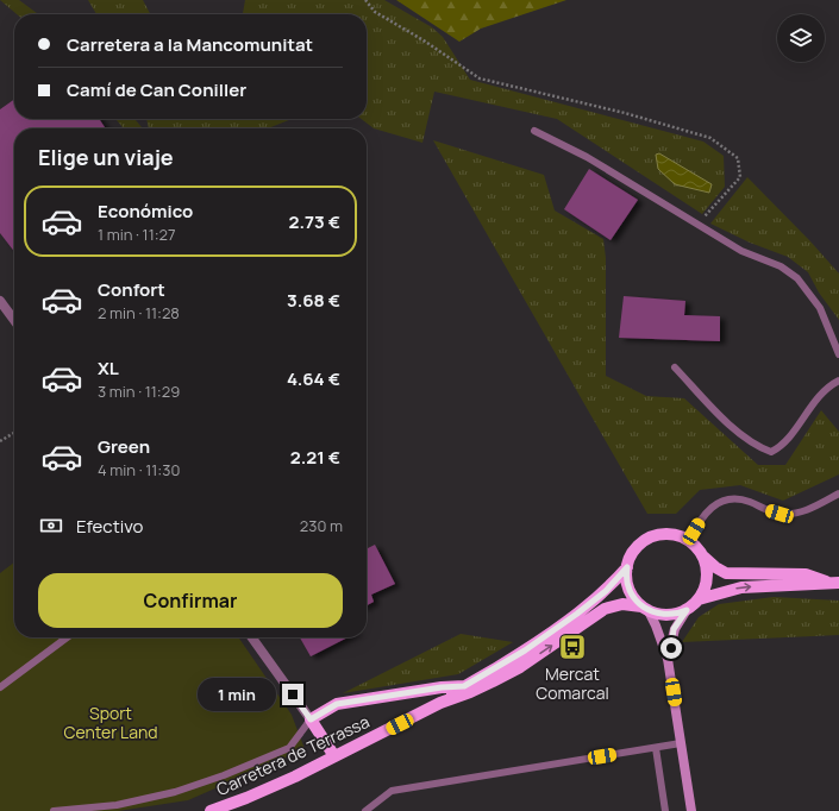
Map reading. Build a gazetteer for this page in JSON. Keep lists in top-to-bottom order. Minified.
{"streets":{"main road":["Carretera de Terrassa"]},"parks":["Sport Center Land"],"places":{"bus stop":["Mercat Comarcal"]},"page":{"banner":["Carretera a la Mancomunitat","Camí de Can Coniller"],"heading":"Elige un viaje","list":[{"name":"Económico","note":"1 min · 11:27","value":"2.73 €"},{"name":"Confort","note":"2 min · 11:28","value":"3.68 €"},{"name":"XL","note":"3 min · 11:29","value":"4.64 €"},{"name":"Green","note":"4 min · 11:30","value":"2.21 €"}],"pay":["Efectivo","230 m"],"buttons":"Confirmar","bubble":"1 min"}}
